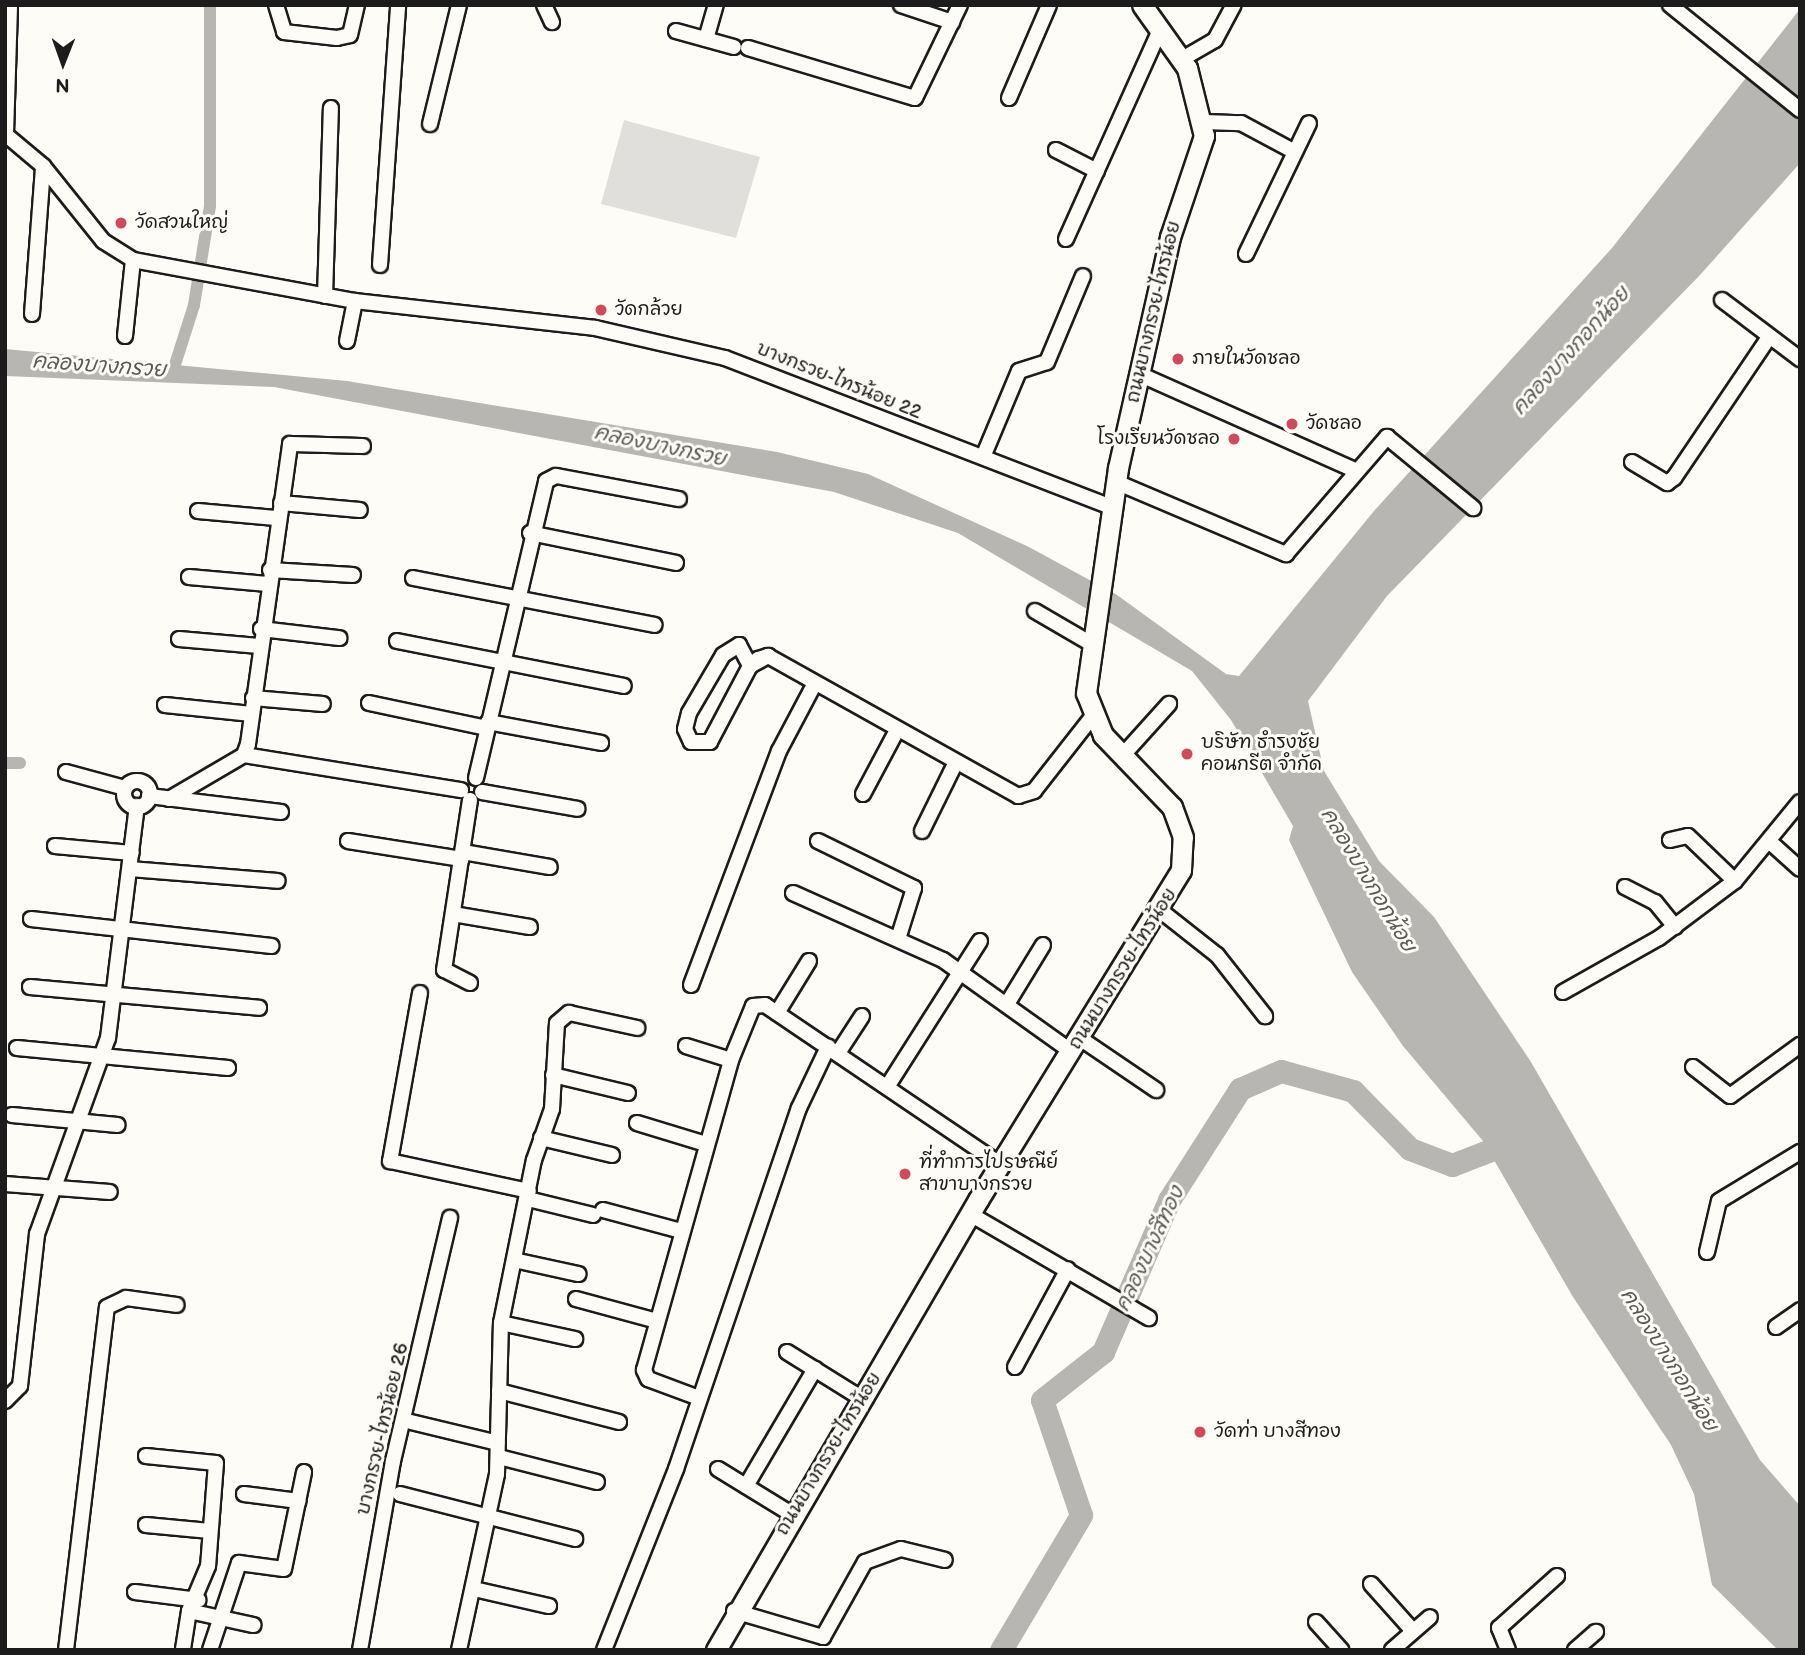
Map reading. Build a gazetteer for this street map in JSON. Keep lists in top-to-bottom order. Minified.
{"streets":{"main road":["ถนนบางกรวย-ไทรน้อย"],"street":["บางกรวย-ไทรน้อย 22","บางกรวย-ไทรน้อย 26"]},"crossings":[["ถนนบางกรวย-ไทรน้อย","บางกรวย-ไทรน้อย 22"]],"water":["คลองบางกอกน้อย","คลองบางกรวย","คลองบางสีทอง"],"places":["วัดสวนใหญ่","วัดกล้วย","ภายในวัดชลอ","วัดชลอ","โรงเรียนวัดชลอ","บริษัท ธำรงชัย คอนกรีต จำกัด","ที่ทำการไปรษณีย์ สาขาบางกรวย","วัดท่า บางสีทอง"],"north":"bottom"}
